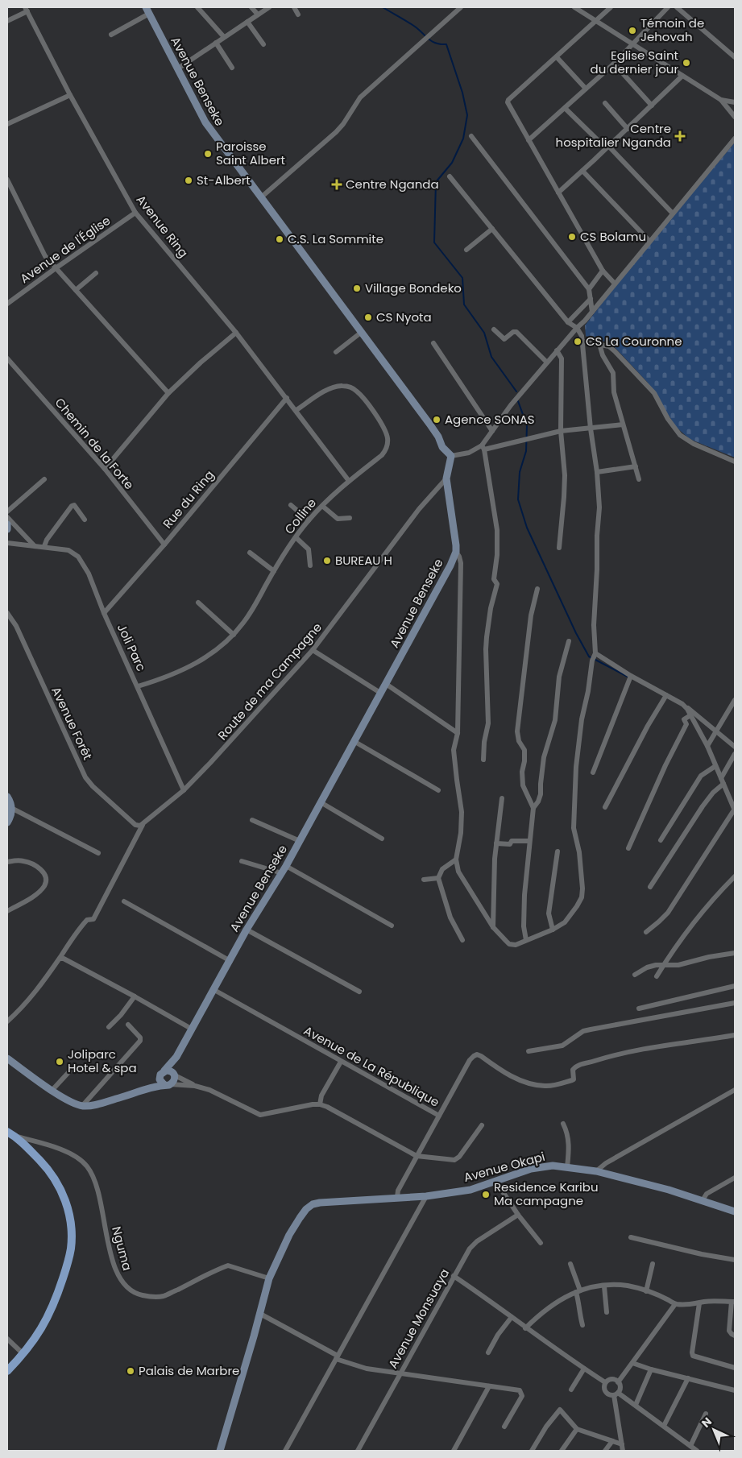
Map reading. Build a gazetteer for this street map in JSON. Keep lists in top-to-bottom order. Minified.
{"streets":{"street":["Avenue Benseke","Avenue Ring","Avenue de l'Église","Chemin de la Forte","Rue du Ring","Colline","Joli Parc","Route de ma Campagne","Avenue Forêt","Avenue de La République","Avenue Okapi","Nguma","Avenue Monsuaya"]},"crossings":[["Avenue Benseke","Route de ma Campagne"],["Avenue Benseke","Avenue de La République"],["Avenue Ring","Avenue de l'Église"],["Avenue Ring","Rue du Ring"],["Avenue Ring","Colline"],["Chemin de la Forte","Rue du Ring"],["Rue du Ring","Joli Parc"],["Colline","Joli Parc"],["Joli Parc","Route de ma Campagne"],["Route de ma Campagne","Avenue Forêt"],["Avenue de La République","Avenue Okapi"],["Avenue Okapi","Nguma"]],"places":{"other":["Témoin de Jehovah","Eglise Saint du dernier jour","Paroisse Saint Albert","St-Albert","CS Bolamu","C.S. La Sommite","Village Bondeko","CS Nyota","CS La Couronne","Agence SONAS","BUREAU H","Joliparc Hotel & spa","Residence Karibu Ma campagne","Palais de Marbre"],"health":["Centre hospitalier Nganda","Centre Nganda"]},"north":"top left"}
